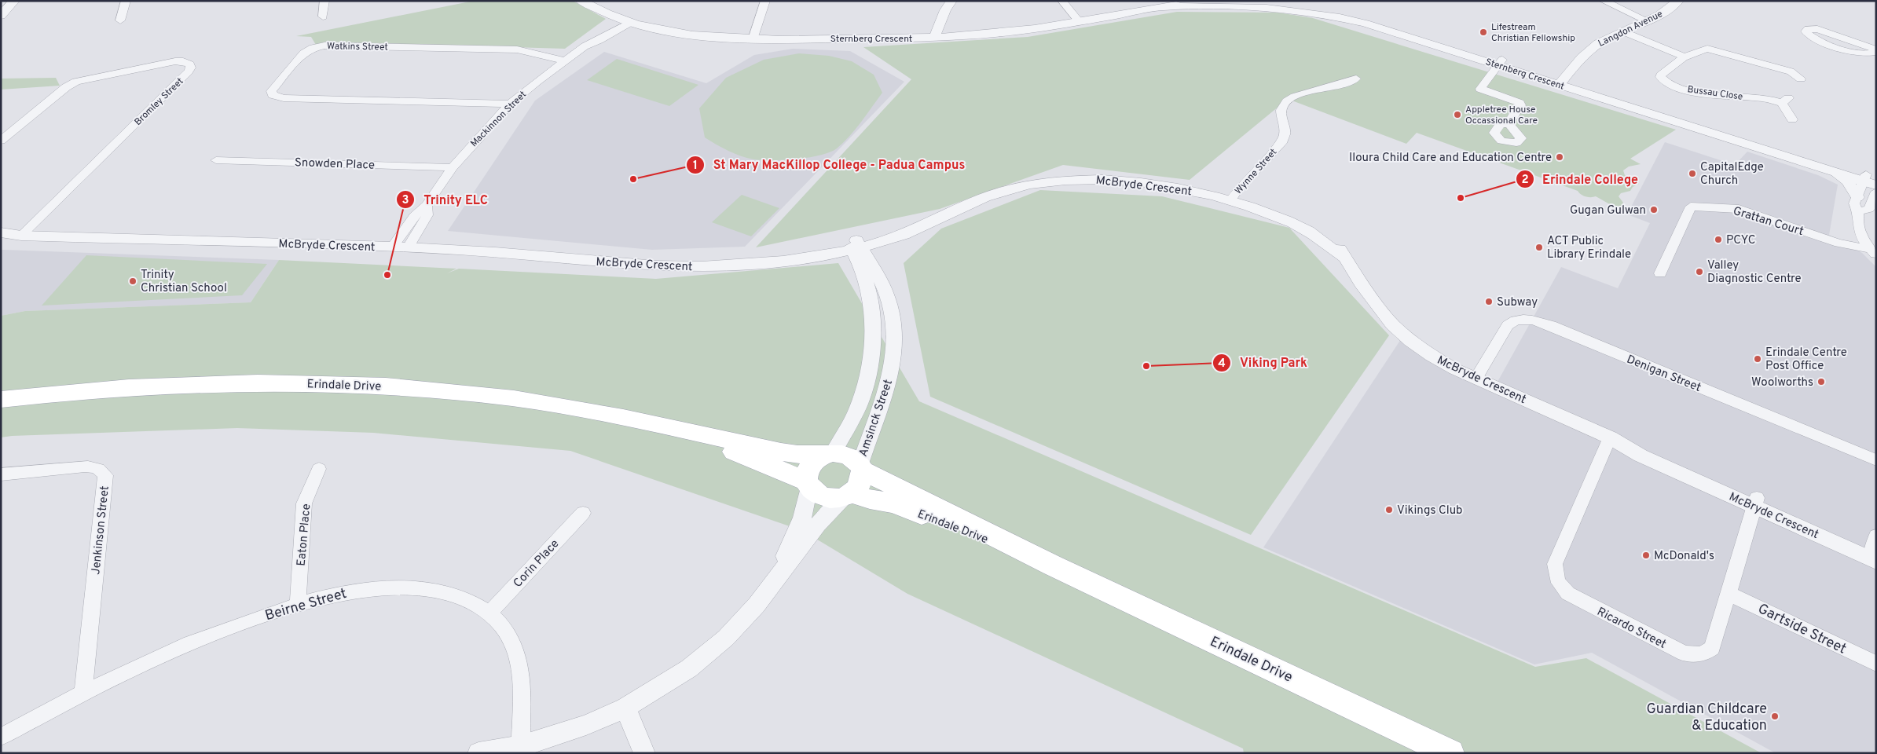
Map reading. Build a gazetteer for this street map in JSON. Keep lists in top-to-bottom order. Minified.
{"streets":{"main road":["Erindale Drive"],"street":["Langdon Avenue","Sternberg Crescent","Watkins Street","Bussau Close","Bromley Street","Mackinnon Street","Snowden Place","Wynne Street","McBryde Crescent","Grattan Court","Denigan Street","Amsinck Street","Jenkinson Street","Eaton Place","Corin Place","Beirne Street","Ricardo Street","Gartside Street"]},"crossings":[["Langdon Avenue","Sternberg Crescent"],["Sternberg Crescent","Mackinnon Street"],["Watkins Street","Mackinnon Street"],["Bromley Street","McBryde Crescent"],["Mackinnon Street","Snowden Place"],["Mackinnon Street","McBryde Crescent"],["Wynne Street","McBryde Crescent"],["McBryde Crescent","Denigan Street"],["McBryde Crescent","Amsinck Street"],["McBryde Crescent","Ricardo Street"],["Erindale Drive","Amsinck Street"],["Jenkinson Street","Beirne Street"],["Eaton Place","Beirne Street"],["Corin Place","Beirne Street"],["Ricardo Street","Gartside Street"]],"places":["Lifestream Christian Fellowship","Appletree House Occassional Care","Iloura Child Care and Education Centre","CapitalEdge Church","St Mary MacKillop College - Padua Campus","Erindale College","Gugan Gulwan","PCYC","ACT Public Library Erindale","Valley Diagnostic Centre","Trinity ELC","Trinity Christian School","Subway","Erindale Centre Post Office","Viking Park","Woolworths","Vikings Club","McDonald's","Guardian Childcare & Education"]}
